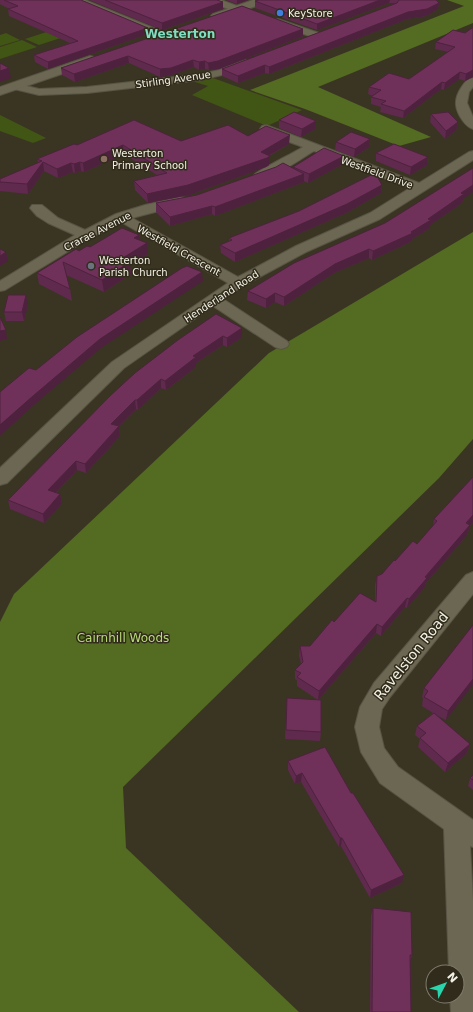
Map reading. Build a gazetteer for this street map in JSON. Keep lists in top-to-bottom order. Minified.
{"streets":{"street":["Stirling Avenue","Westfield Drive","Crarae Avenue","Westfield Crescent","Henderland Road","Ravelston Road"]},"crossings":[["Westfield Drive","Henderland Road"],["Crarae Avenue","Westfield Crescent"],["Westfield Crescent","Henderland Road"]],"districts":["Westerton"],"parks":["Cairnhill Woods"],"places":["KeyStore","Westerton Primary School","Westerton Parish Church"],"north":"top right"}
